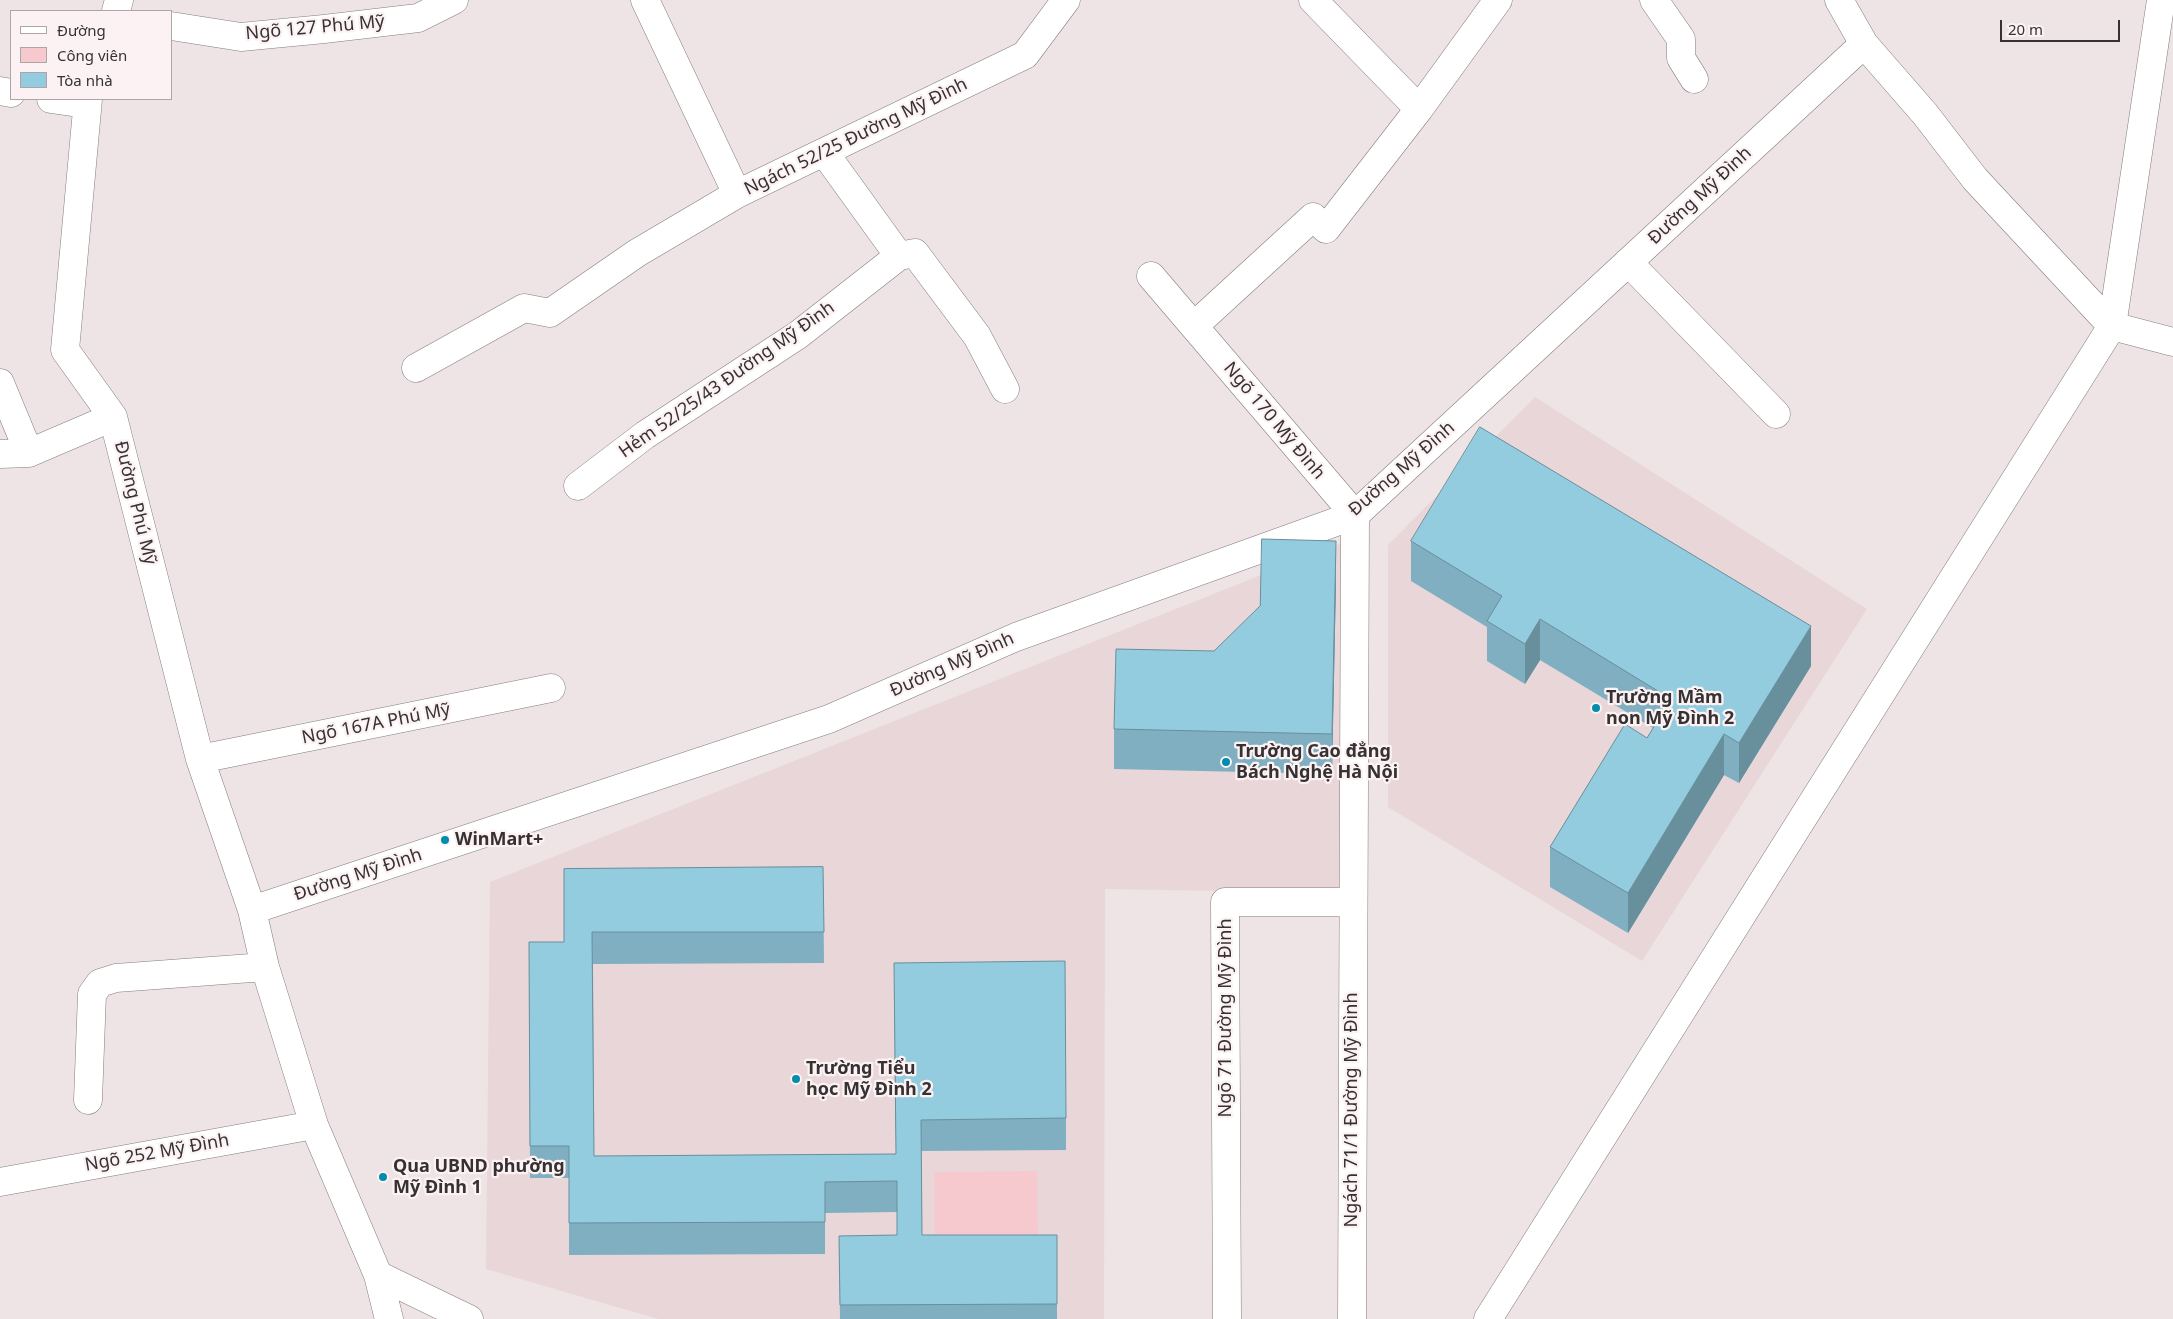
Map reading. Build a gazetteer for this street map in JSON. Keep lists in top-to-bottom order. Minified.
{"streets":{"street":["Ngõ 127 Phú Mỹ","Ngách 52/25 Đường Mỹ Đình","Đường Mỹ Đình","Hẻm 52/25/43 Đường Mỹ Đình","Ngõ 170 Mỹ Đình","Đường Phú Mỹ","Ngõ 167A Phú Mỹ","Ngõ 71 Đường Mỹ Đình","Ngách 71/1 Đường Mỹ Đình","Ngõ 252 Mỹ Đình"]},"crossings":[["Đường Mỹ Đình","Ngõ 170 Mỹ Đình"],["Đường Mỹ Đình","Đường Phú Mỹ"],["Đường Phú Mỹ","Ngõ 167A Phú Mỹ"],["Ngõ 71 Đường Mỹ Đình","Ngách 71/1 Đường Mỹ Đình"]],"places":["Trường Mầm non Mỹ Đình 2","Trường Cao đẳng Bách Nghệ Hà Nội","WinMart+","Trường Tiểu học Mỹ Đình 2","Qua UBND phường Mỹ Đình 1"],"legend":["Đường","Công viên","Tòa nhà"],"scale_bar":"20 m"}
